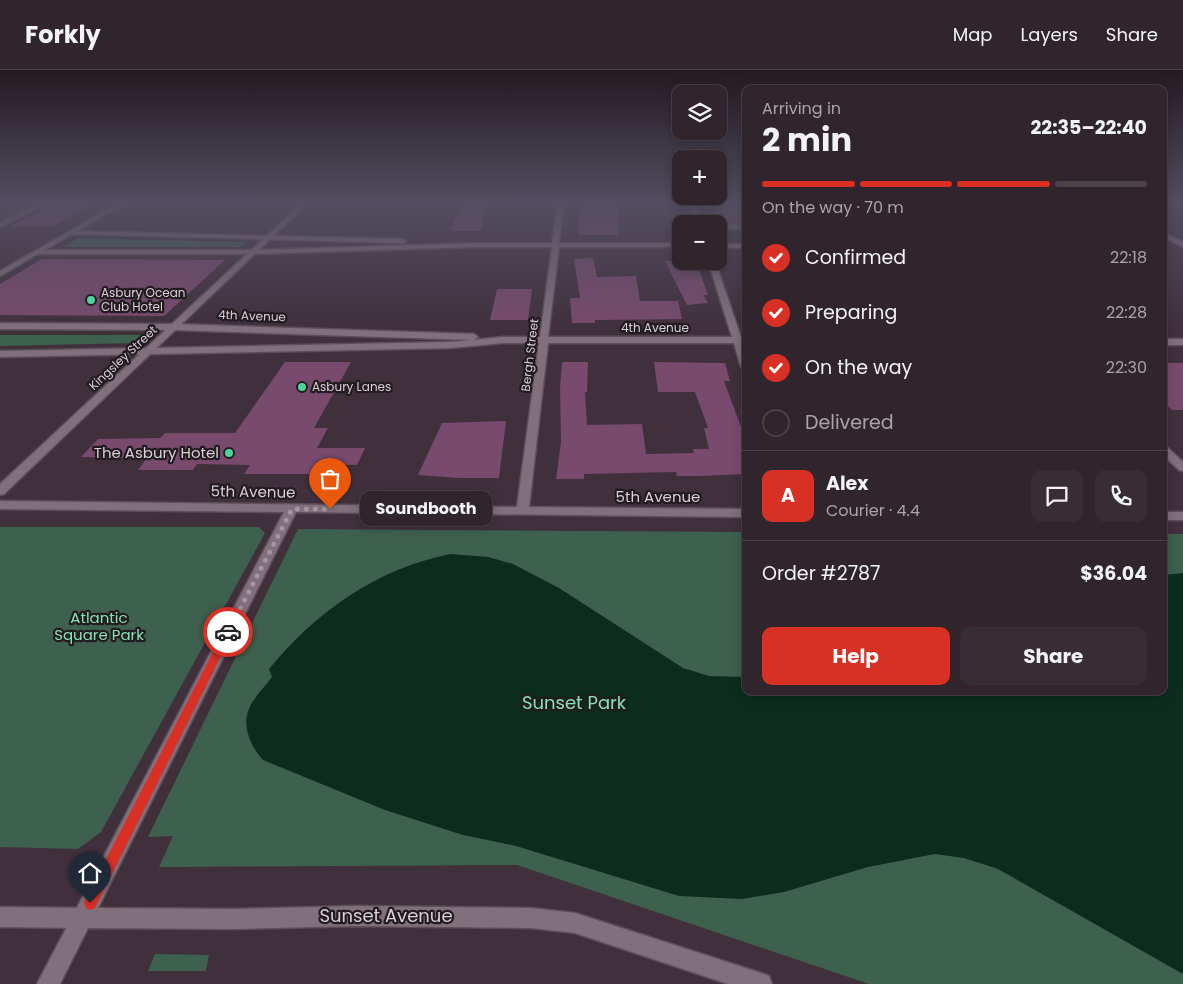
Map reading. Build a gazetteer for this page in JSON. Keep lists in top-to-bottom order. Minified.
{"streets":{"street":["4th Avenue","Bergh Street","Kingsley Street","5th Avenue","Sunset Avenue"]},"crossings":[["4th Avenue","Bergh Street"],["4th Avenue","Kingsley Street"],["Bergh Street","5th Avenue"]],"parks":["Atlantic Square Park","Sunset Park"],"places":["Asbury Ocean Club Hotel","Asbury Lanes","The Asbury Hotel","Soundbooth"],"page":{"header":"Forkly","nav":["Map","Layers","Share"],"map_buttons":["+","−"],"heading":["2 min","Arriving in","22:35–22:40"],"panel":["Alex","Courier · 4.4","Order #2787","$36.04"],"bar":"On the way · 70 m","list":[["Confirmed","22:18"],["Preparing","22:28"],["On the way","22:30"],"Delivered"],"round":"A","bubble":"Soundbooth","buttons":["Help","Share"]}}
